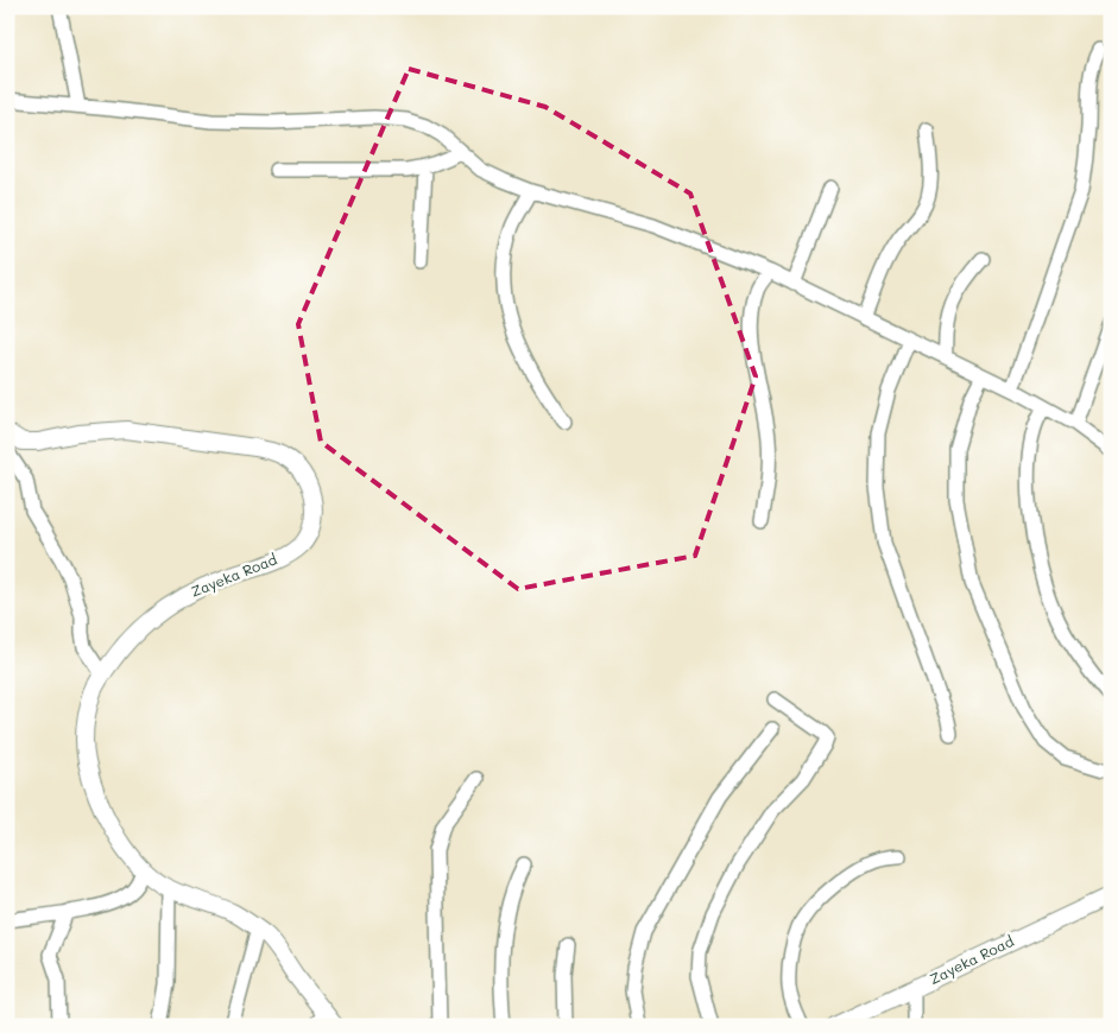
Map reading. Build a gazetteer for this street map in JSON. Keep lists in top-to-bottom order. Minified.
{"streets":{"street":["Zayeka Road"]}}
